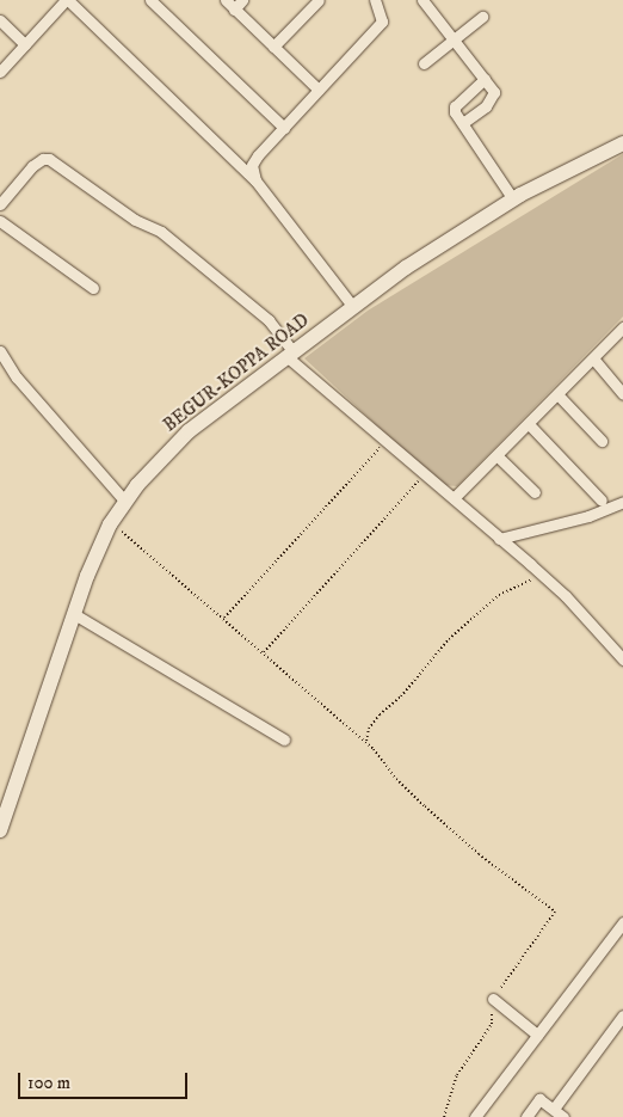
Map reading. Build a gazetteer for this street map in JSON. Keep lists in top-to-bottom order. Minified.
{"streets":{"main road":["BEGUR-KOPPA ROAD"]},"scale_bar":"100 m"}
